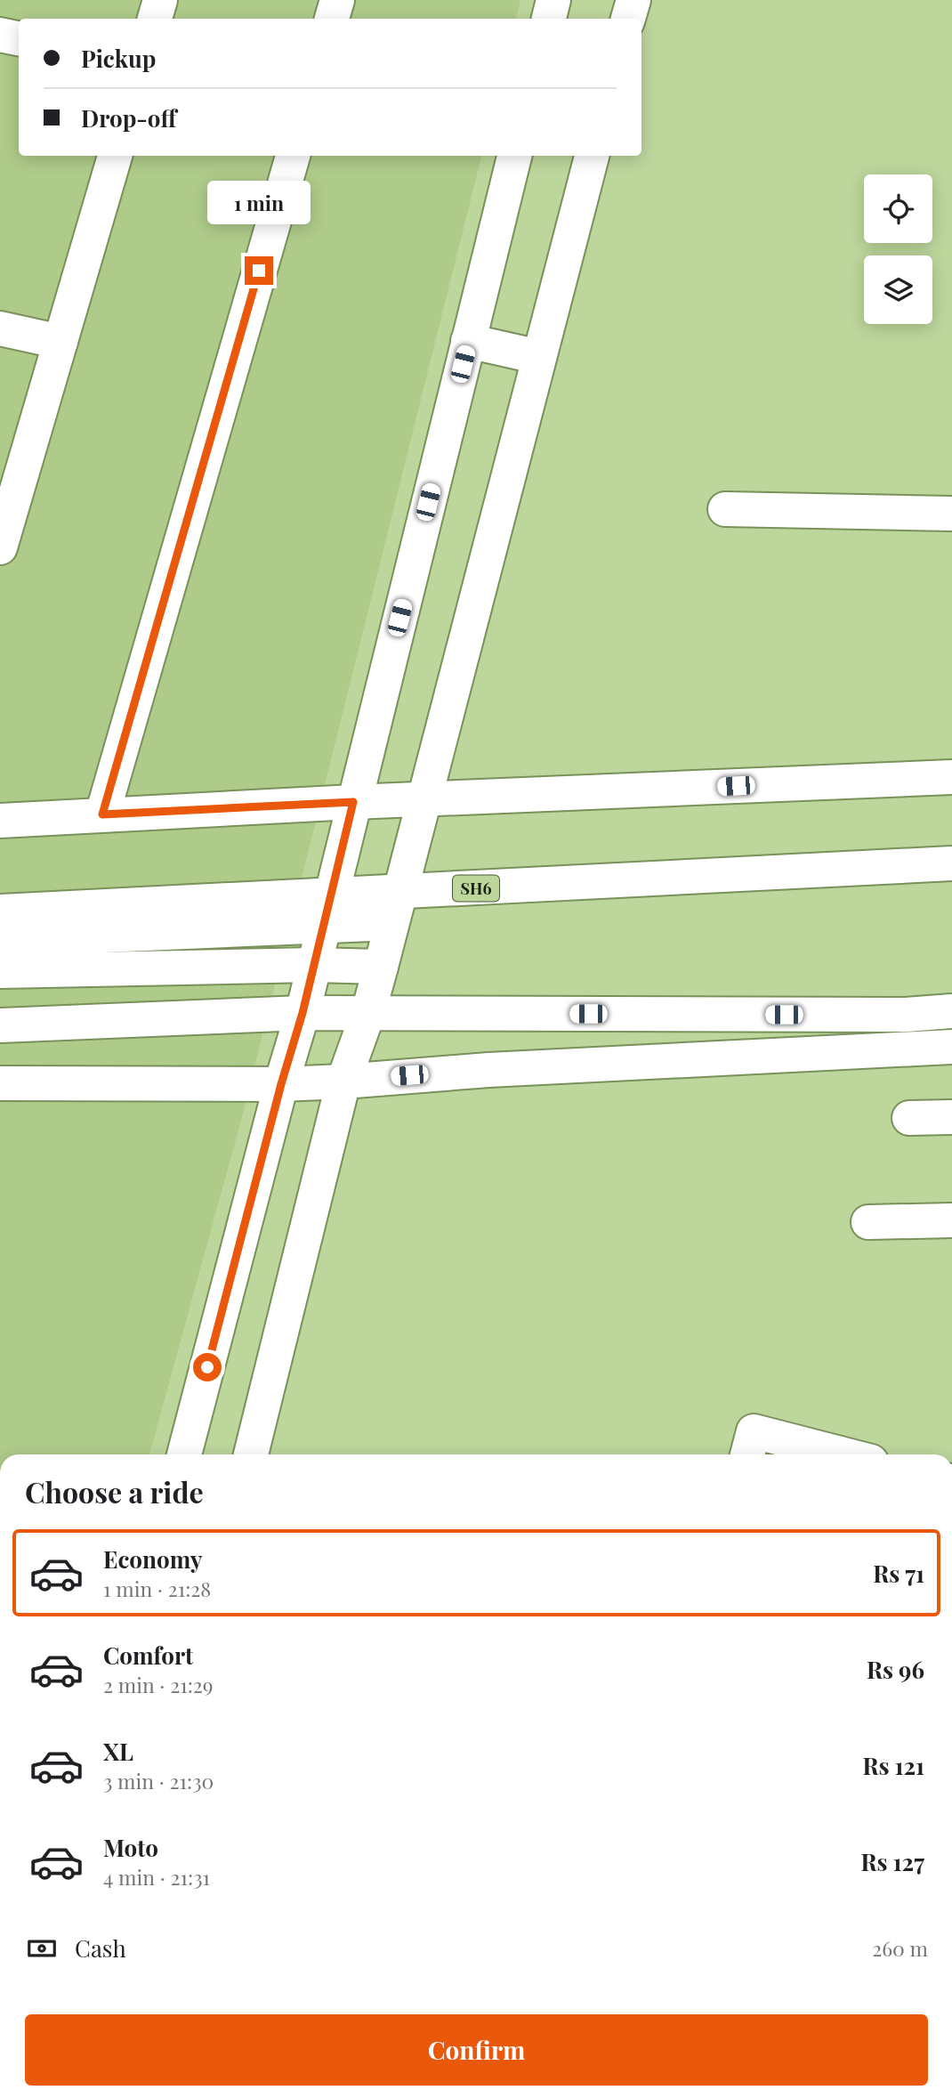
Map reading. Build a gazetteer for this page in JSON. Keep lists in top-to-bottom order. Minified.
{"streets":{"main road":["SH6"]},"page":{"banner":["Pickup","Drop-off"],"bubble":"1 min","heading":"Choose a ride","list":[{"name":"Economy","note":"1 min · 21:28","value":"Rs 71"},{"name":"Comfort","note":"2 min · 21:29","value":"Rs 96"},{"name":"XL","note":"3 min · 21:30","value":"Rs 121"},{"name":"Moto","note":"4 min · 21:31","value":"Rs 127"}],"pay":["Cash","260 m"],"buttons":"Confirm"}}
